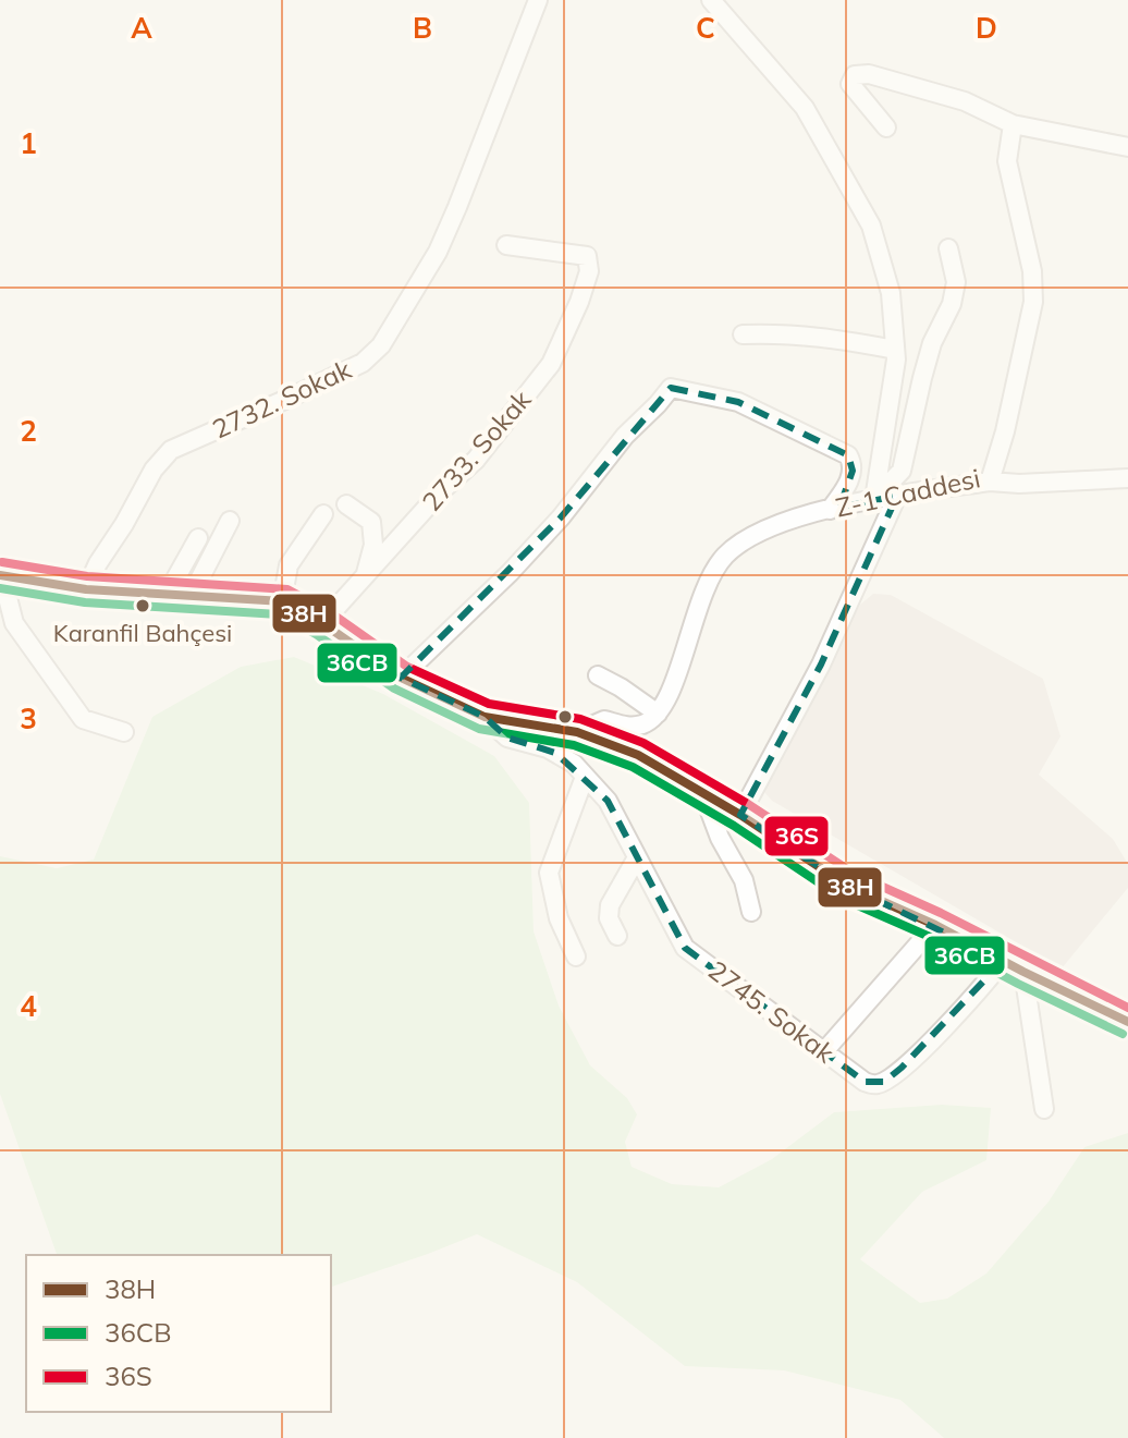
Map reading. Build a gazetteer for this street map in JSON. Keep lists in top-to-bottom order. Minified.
{"streets":{"street":["2732. Sokak","2733. Sokak","Z-1 Caddesi","2745. Sokak"]},"places":["Karanfil Bahçesi"],"lines":["transit line 36S","transit line 38H","transit line 36CB"],"legend":["38H","36CB","36S"],"grid":{"columns":["A","B","C","D"],"rows":["1","2","3","4"]}}
